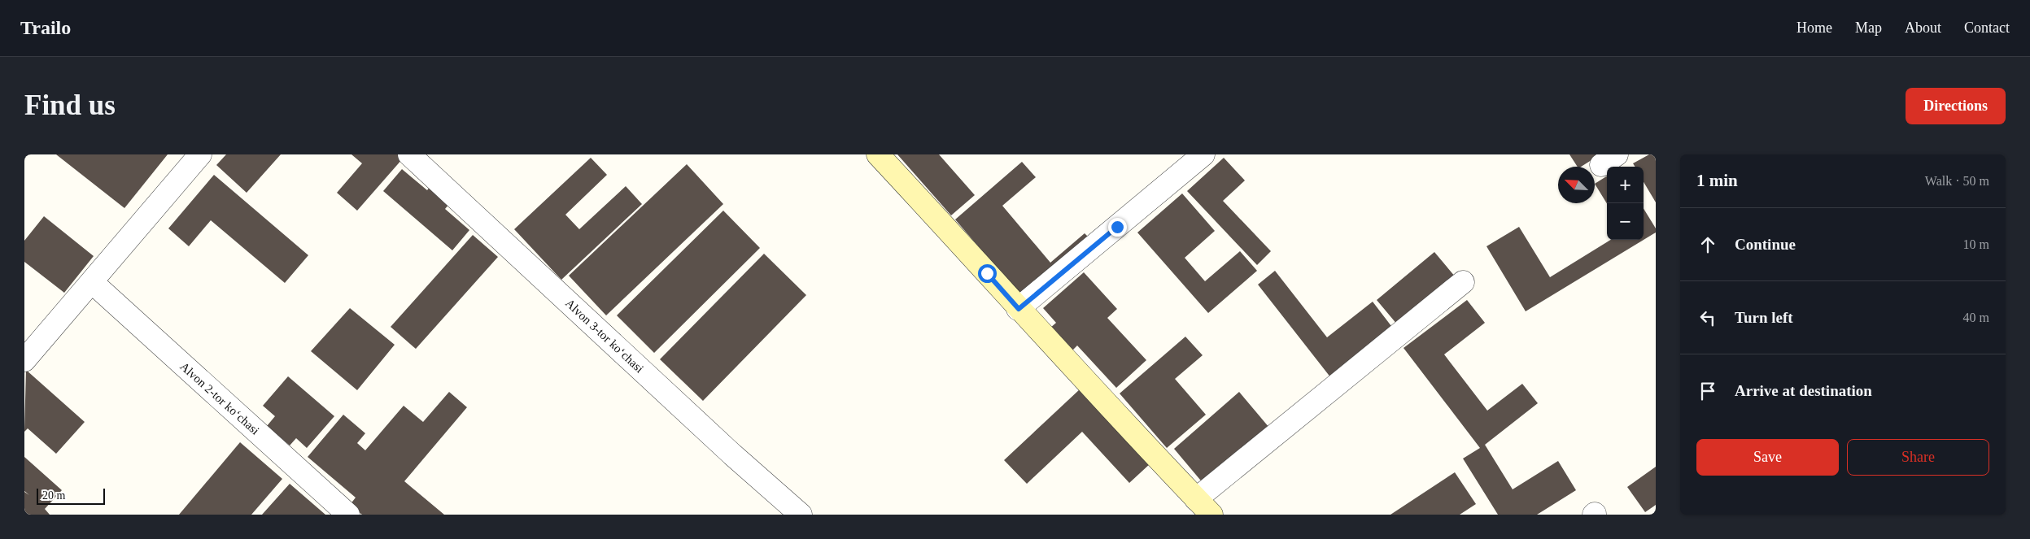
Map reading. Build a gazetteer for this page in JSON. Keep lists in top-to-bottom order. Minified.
{"streets":{"street":["Alvon 3-tor ko‘chasi","Alvon 2-tor ko‘chasi"]},"scale_bar":"20 m","north":"top left","page":{"header":"Trailo","nav":["Home","Map","About","Contact"],"buttons":["Directions",["Save","Share"]],"title":"Find us","heading":["1 min","Walk · 50 m"],"map_buttons":["+","−"],"list":[["Continue","10 m"],["Turn left","40 m"],"Arrive at destination"],"scale":"20 m"}}
